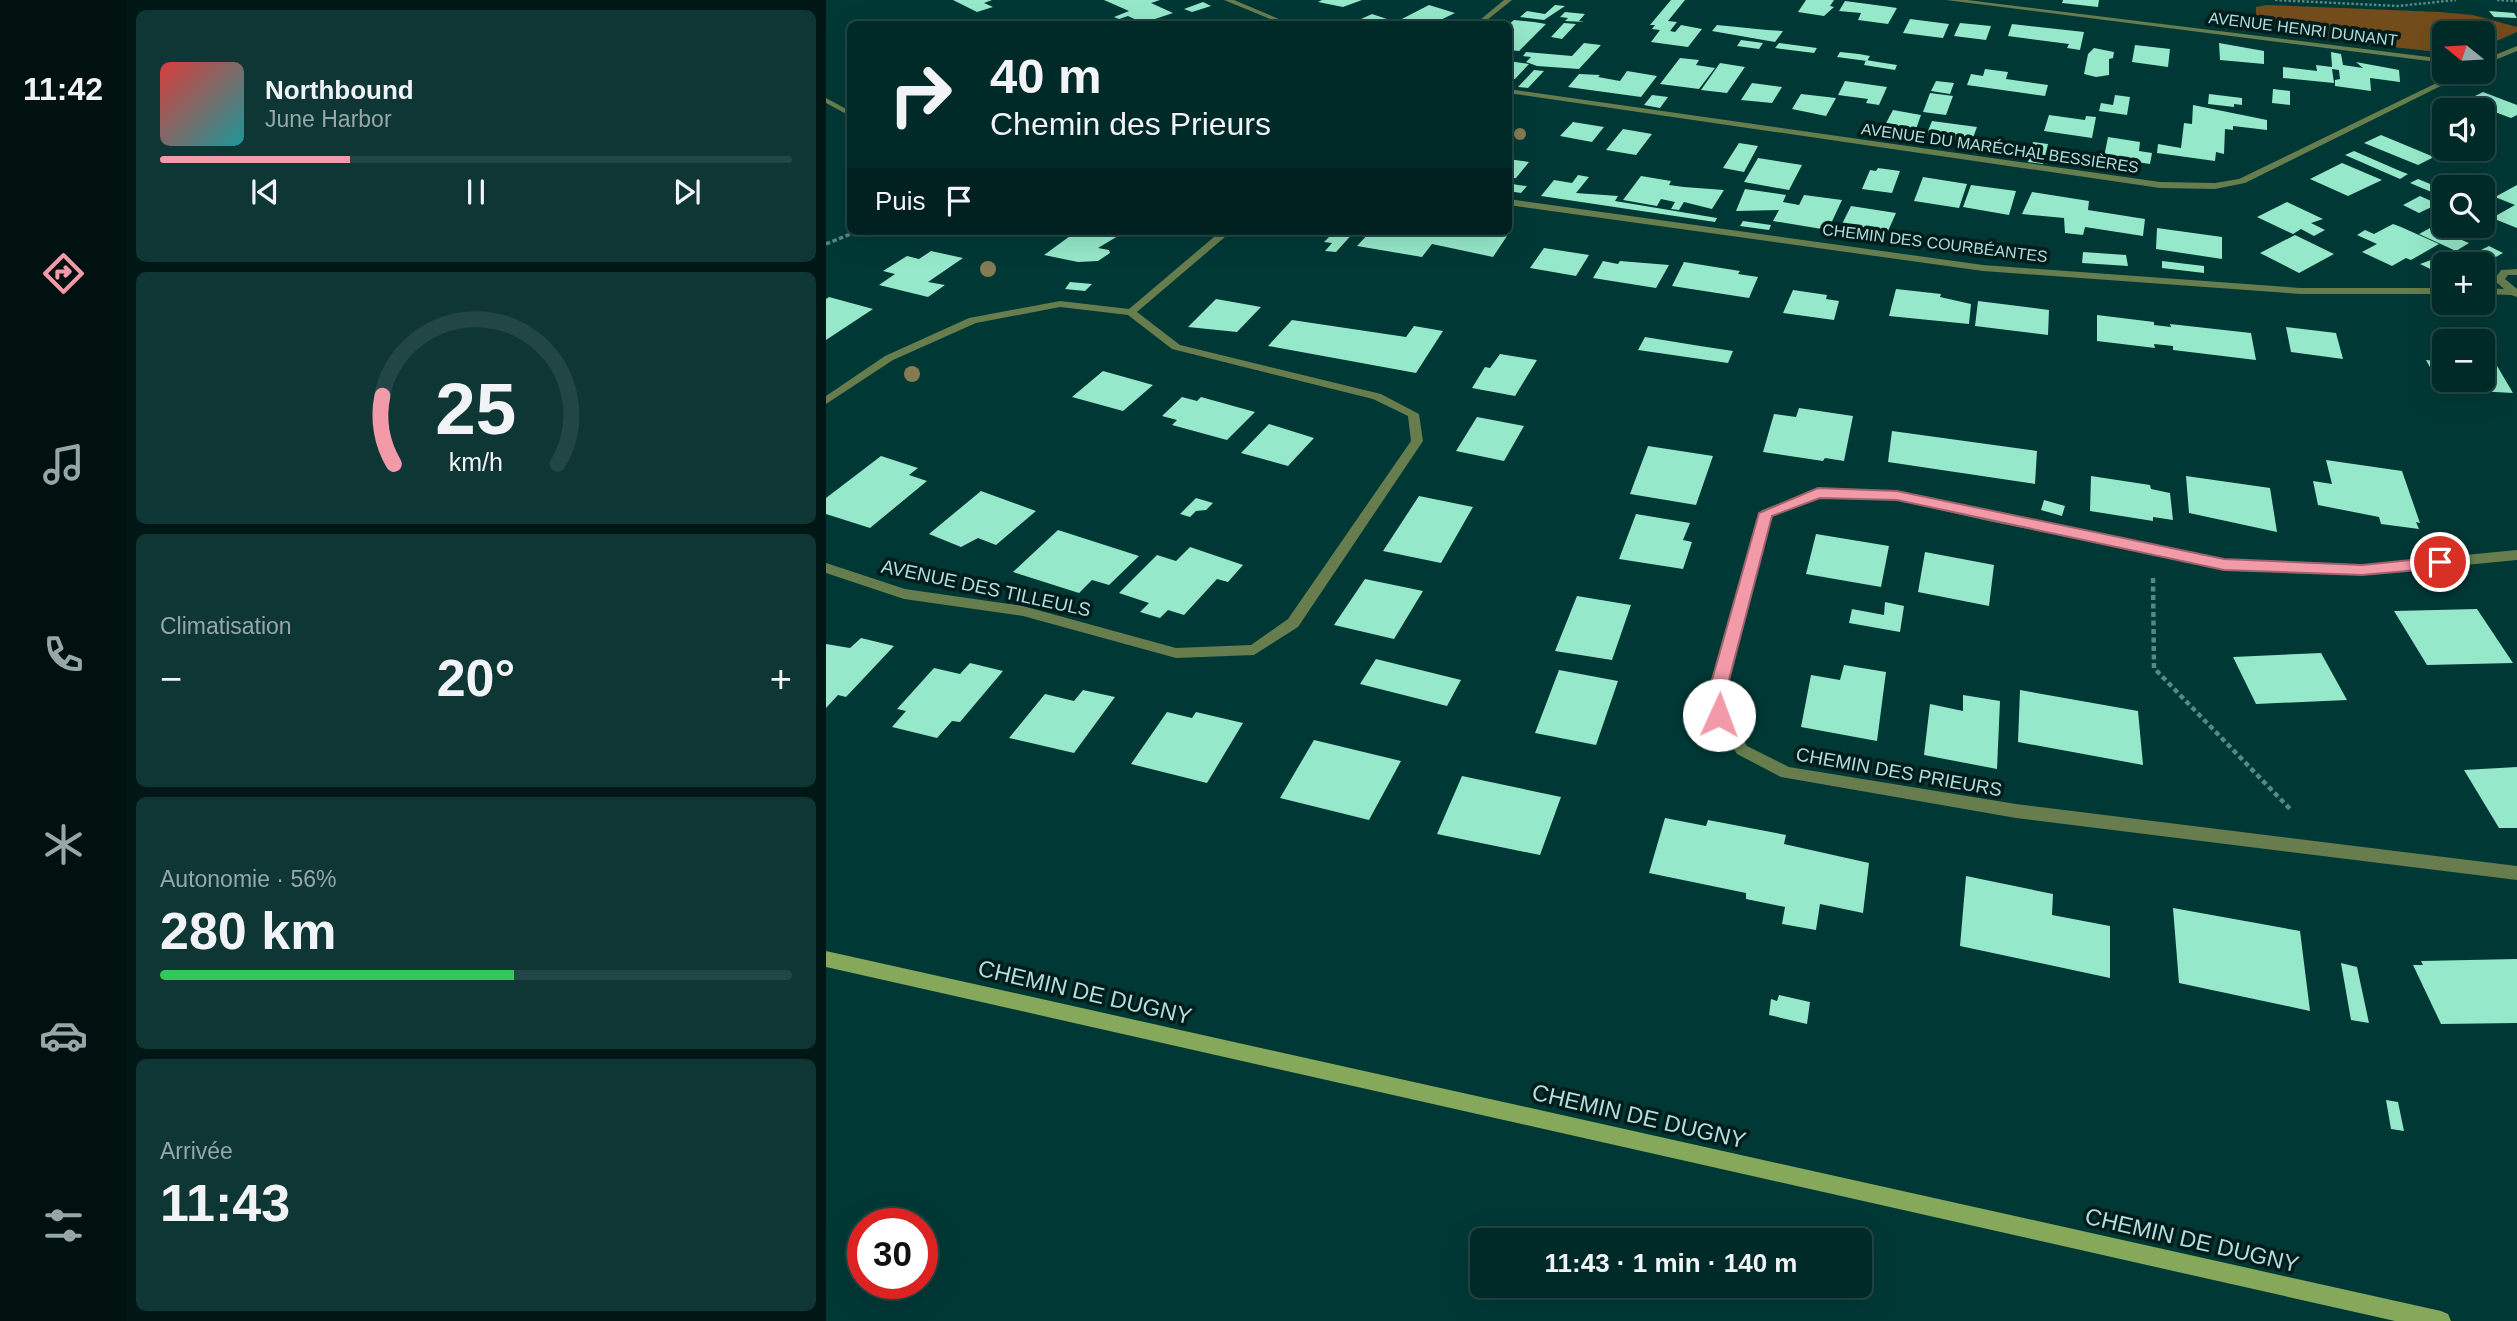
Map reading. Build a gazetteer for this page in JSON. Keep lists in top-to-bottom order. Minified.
{"streets":{"main road":["CHEMIN DE DUGNY"],"street":["AVENUE HENRI DUNANT","AVENUE DU MARÉCHAL BESSIÈRES","CHEMIN DES COURBÉANTES","AVENUE DES TILLEULS","CHEMIN DES PRIEURS"]},"north":"left","page":{"tabs":"11:42","map_buttons":["+","−"],"turn":["40 m","Chemin des Prieurs"],"song":["Northbound","June Harbor"],"then":"Puis","tile":["Climatisation",["Autonomie · 56%","280 km"],["Arrivée","11:43"]],"heat":["−","20°","+"],"limit":"30","trip":"11:43 · 1 min · 140 m","gauge":["25","km/h"]}}
